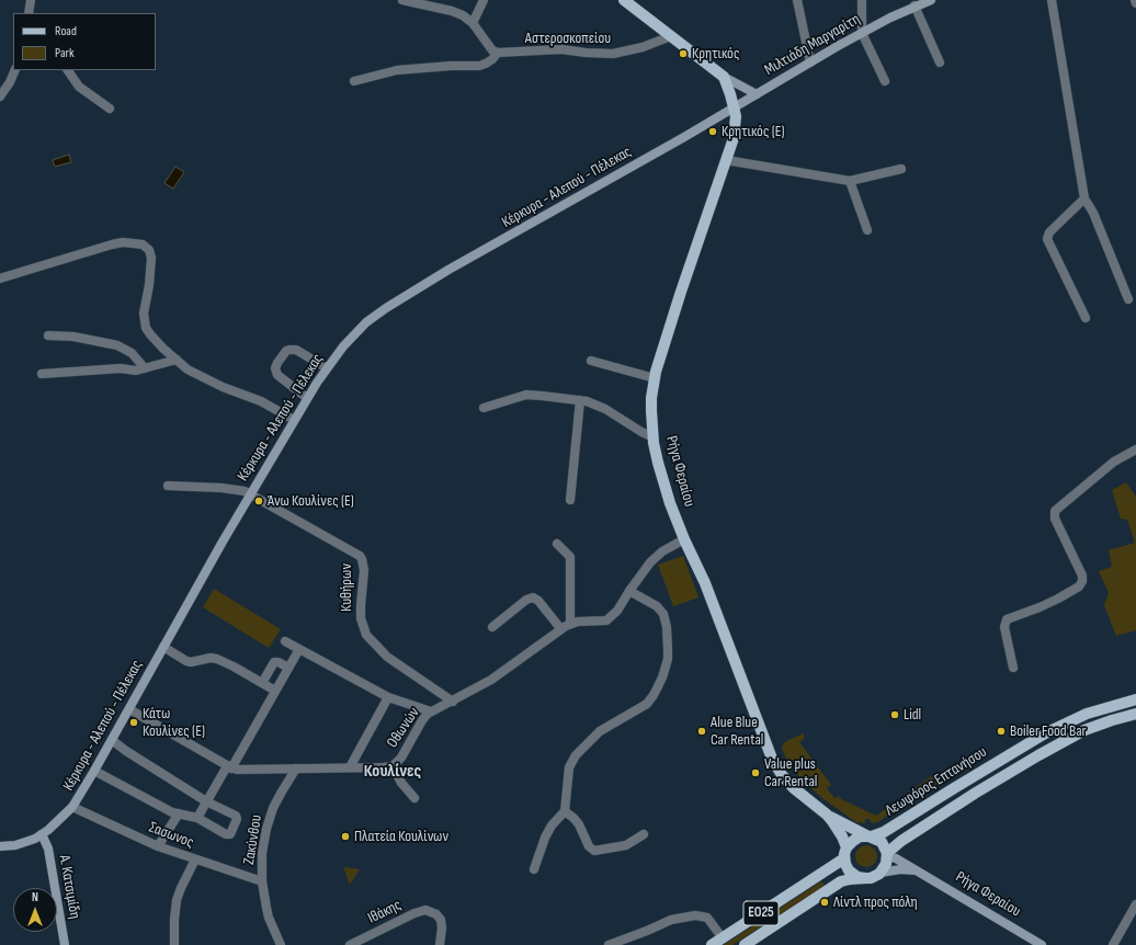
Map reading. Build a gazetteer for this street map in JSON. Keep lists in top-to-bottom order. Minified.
{"streets":{"main road":["Μιλτιάδη Μαργαρίτη","Κέρκυρα - Αλεπού - Πέλεκας","Ρήγα Φεραίου","Λεωφόρος Επτανήσου","Α. Κατσιμίδη","ΕΟ25"],"street":["Αστεροσκοπείου","Κυθήρων","Οθωνών","Σασωνος","Ζακύνθου","Ιθάκης"]},"crossings":[["Μιλτιάδη Μαργαρίτη","Κέρκυρα - Αλεπού - Πέλεκας"],["Κέρκυρα - Αλεπού - Πέλεκας","Ρήγα Φεραίου"],["Κέρκυρα - Αλεπού - Πέλεκας","Κυθήρων"],["Κέρκυρα - Αλεπού - Πέλεκας","Οθωνών"],["Κέρκυρα - Αλεπού - Πέλεκας","Σασωνος"],["Κέρκυρα - Αλεπού - Πέλεκας","Α. Κατσιμίδη"],["Ρήγα Φεραίου","Οθωνών"],["Ρήγα Φεραίου","Λεωφόρος Επτανήσου"],["Ρήγα Φεραίου","ΕΟ25"],["Κυθήρων","Οθωνών"],["Οθωνών","Ζακύνθου"],["Λεωφόρος Επτανήσου","ΕΟ25"],["Σασωνος","Ζακύνθου"]],"districts":["Κουλίνες"],"places":["Κρητικός","Κρητικός (E)","Άνω Κουλίνες (E)","Lidl","Κάτω Κουλίνες (E)","Alue Blue Car Rental","Boiler Food Bar","Value plus Car Rental","Πλατεία Κουλίνων","Λίντλ προς πόλη"],"legend":["Road","Park"],"north":"top"}
